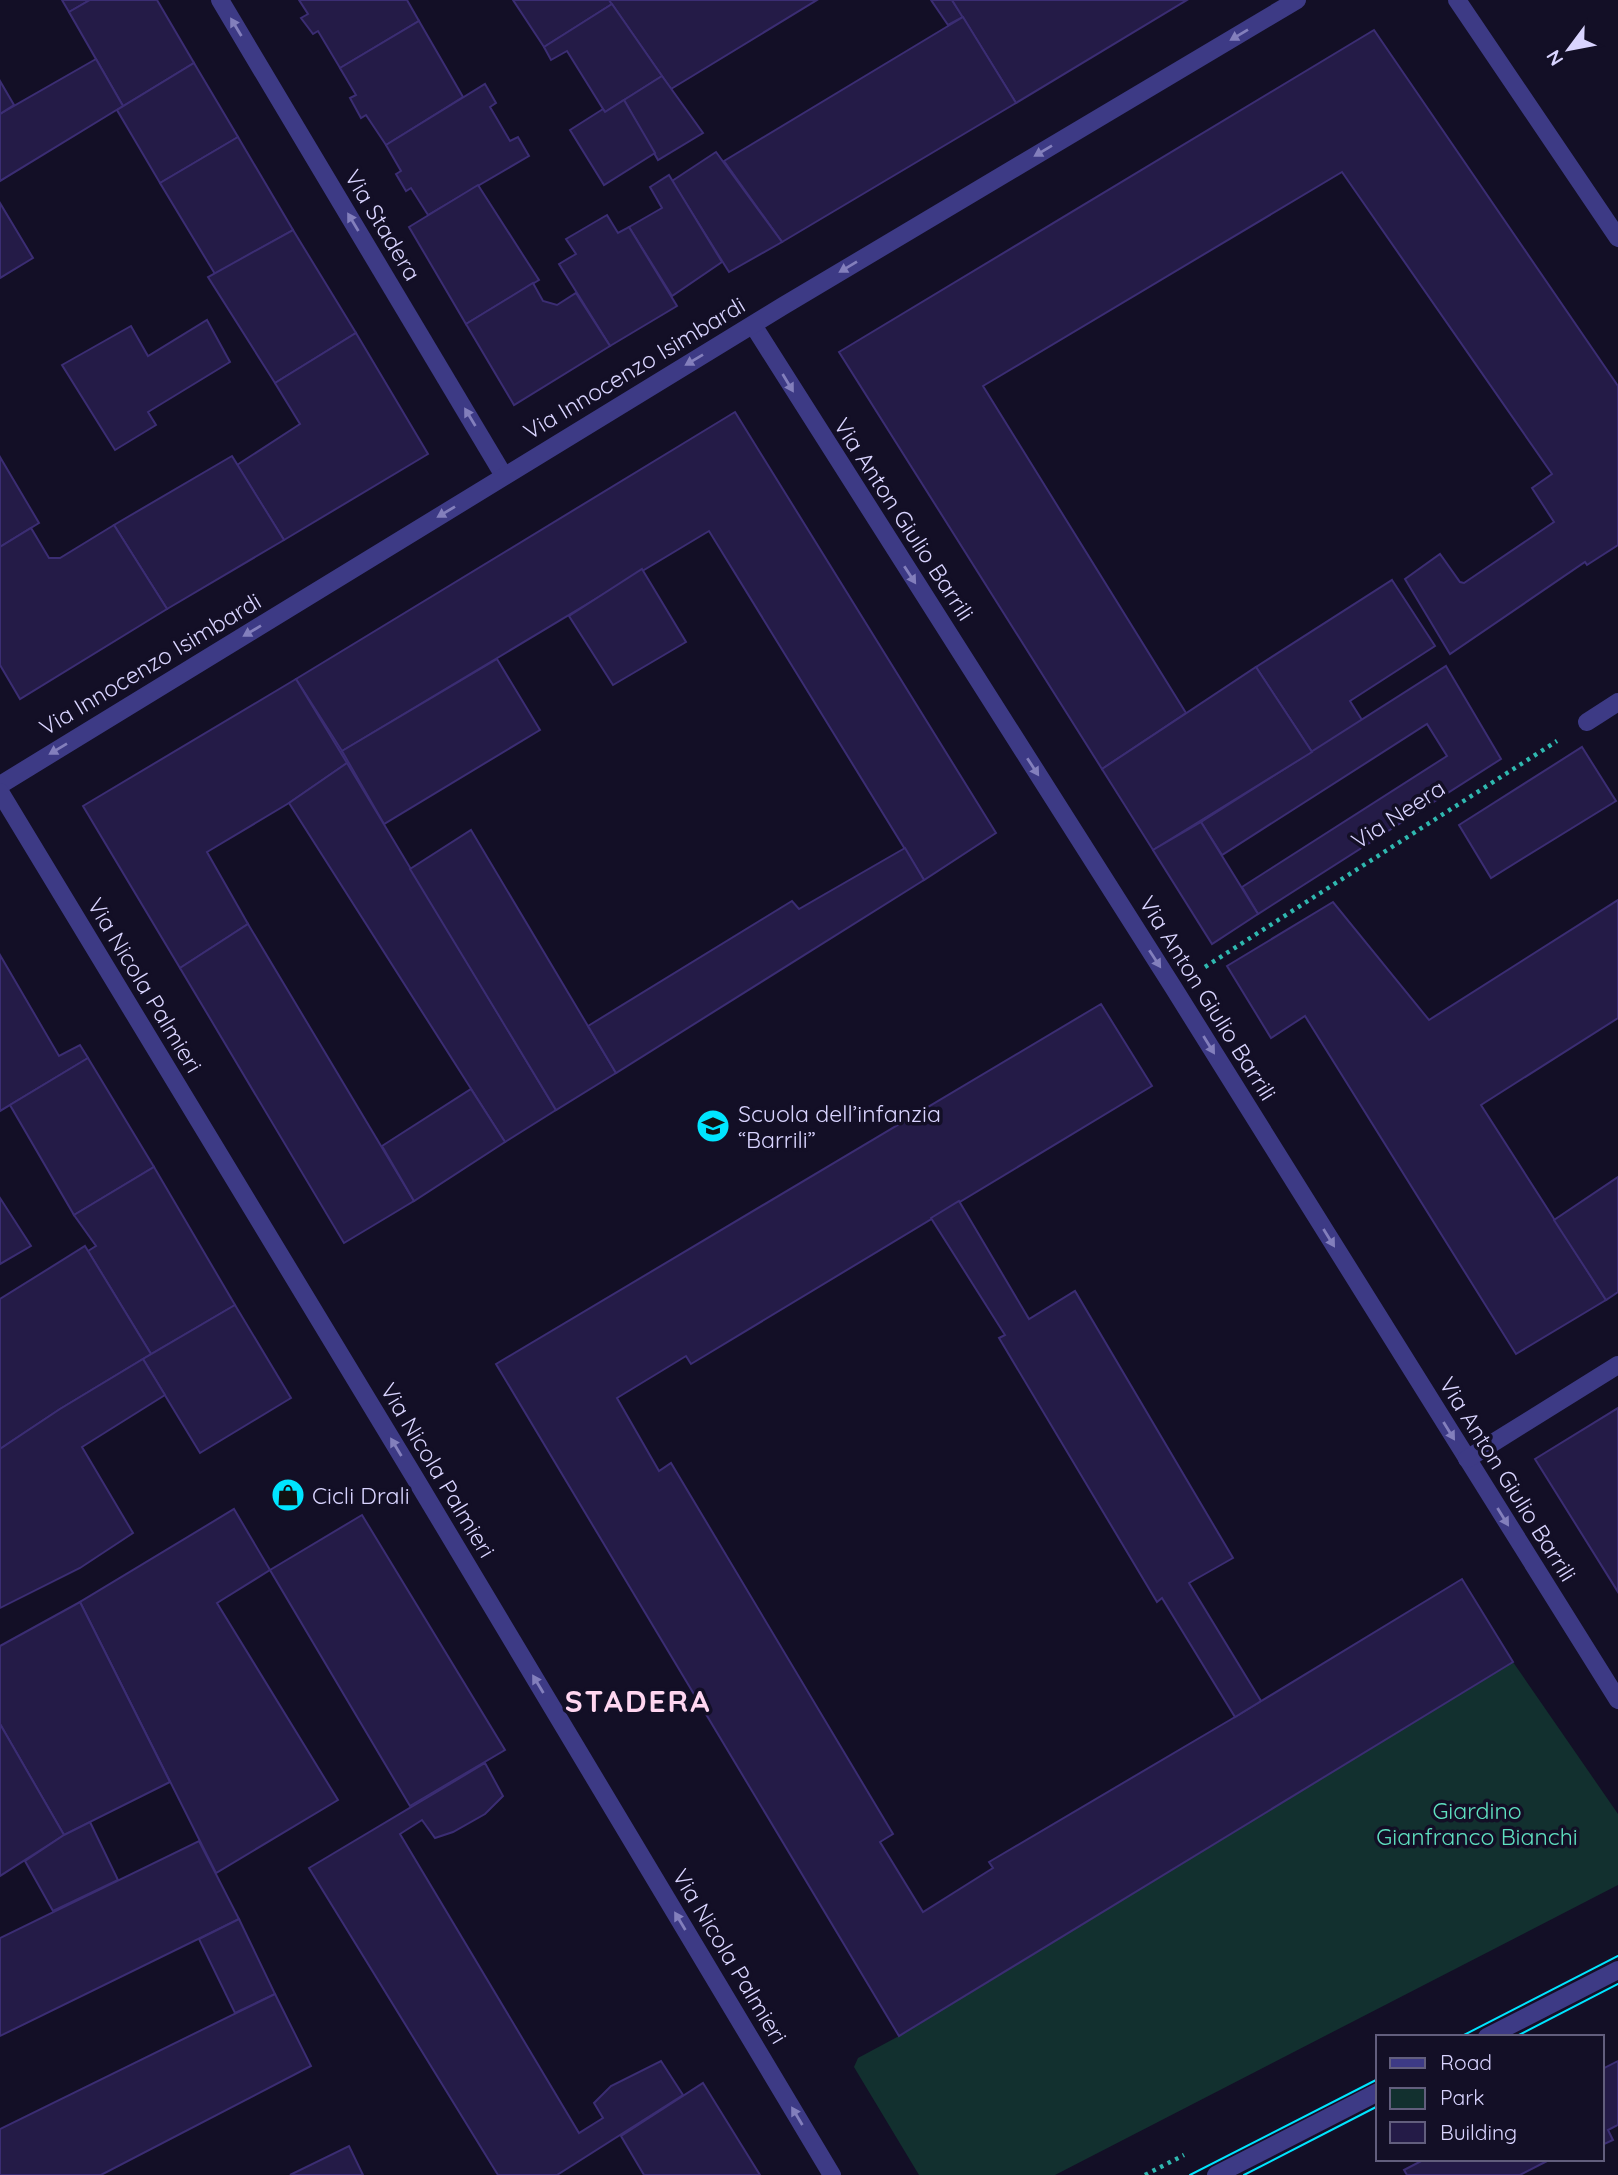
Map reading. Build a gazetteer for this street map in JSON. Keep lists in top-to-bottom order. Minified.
{"streets":{"street":["Via Stadera","Via Innocenzo Isimbardi","Via Anton Giulio Barrili","Via Nicola Palmieri"],"path":["Via Neera"]},"crossings":[["Via Stadera","Via Innocenzo Isimbardi"],["Via Innocenzo Isimbardi","Via Anton Giulio Barrili"]],"one_way":["Via Stadera","Via Innocenzo Isimbardi","Via Anton Giulio Barrili","Via Nicola Palmieri"],"districts":["STADERA"],"parks":["Giardino Gianfranco Bianchi"],"places":{"school or university":["Scuola dell’infanzia “Barrili”"],"shop":["Cicli Drali"]},"legend":["Road","Park","Building"],"north":"bottom left"}
